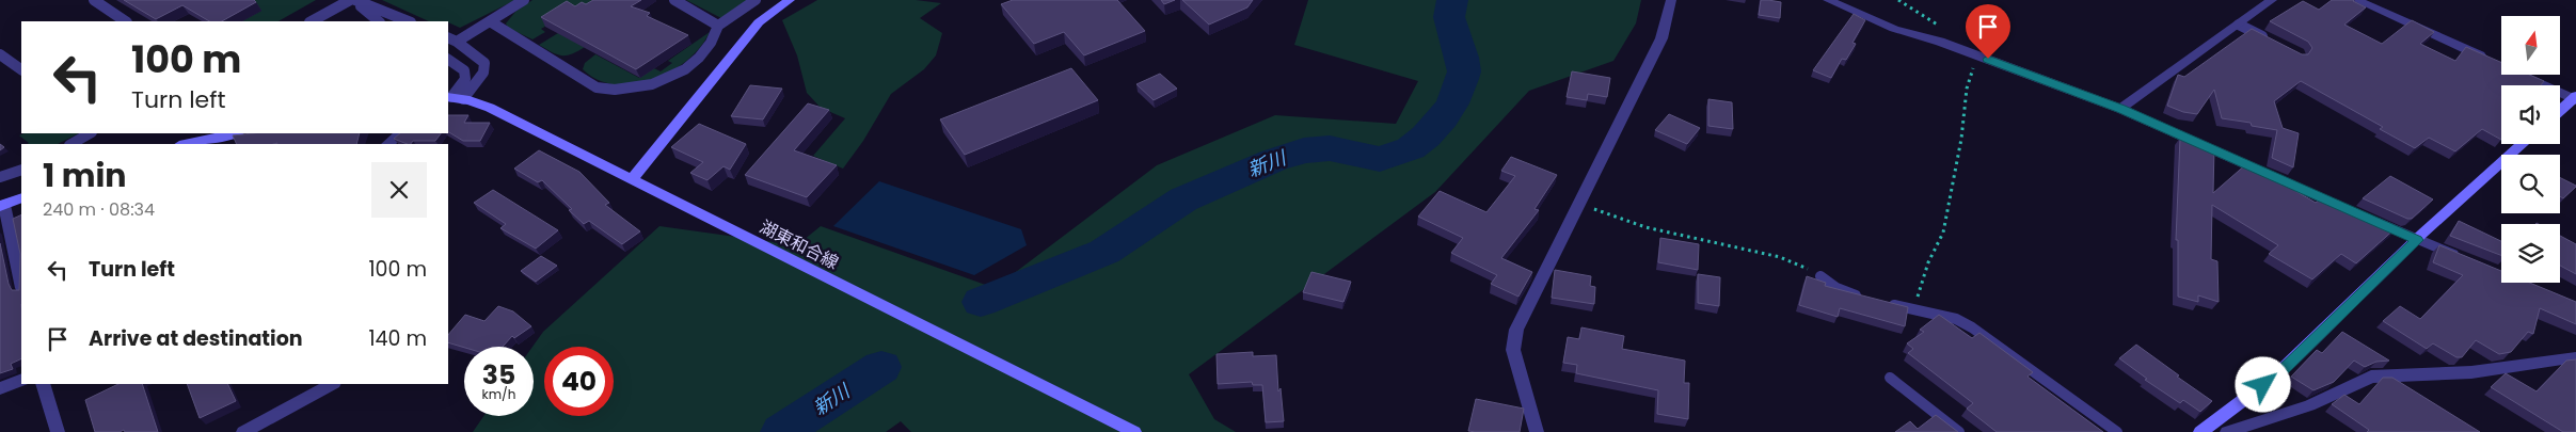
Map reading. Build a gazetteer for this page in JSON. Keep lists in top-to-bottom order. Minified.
{"streets":{"street":["湖東和合線"]},"water":["新川"],"north":"top","page":{"turn":["100 m","Turn left"],"heading":["1 min","240 m · 08:34"],"list":[{"name":"Turn left","value":"100 m"},{"name":"Arrive at destination","value":"140 m"}],"speed":"35 km/h","limit":"40"}}
